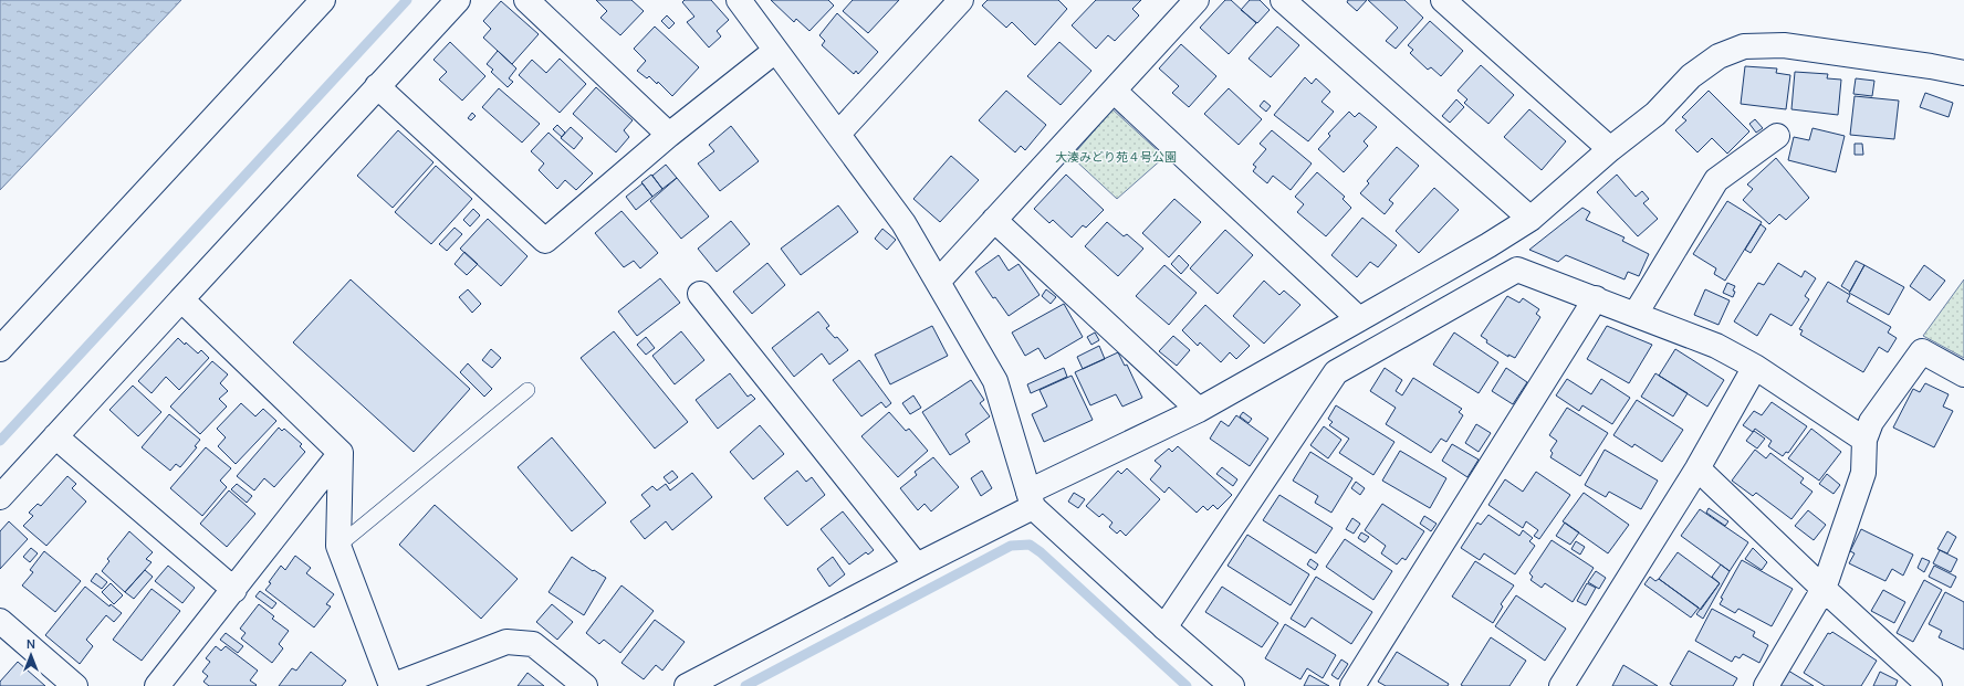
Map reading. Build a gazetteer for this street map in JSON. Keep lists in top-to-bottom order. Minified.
{"parks":["大湊みどり苑４号公園"],"north":"top"}
